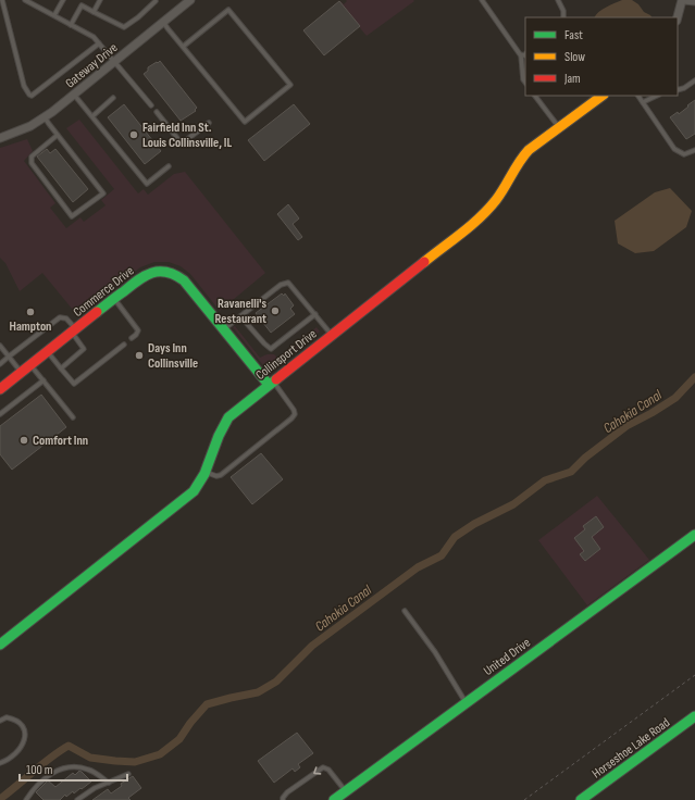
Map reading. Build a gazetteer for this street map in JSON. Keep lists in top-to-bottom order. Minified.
{"streets":{"street":["Gateway Drive","Commerce Drive","Collinsport Drive","United Drive","Horseshoe Lake Road"]},"crossings":[["Commerce Drive","Collinsport Drive"]],"water":["Cahokia Canal"],"places":["Fairfield Inn St. Louis Collinsville, IL","Ravanelli's Restaurant","Hampton","Days Inn Collinsville","Comfort Inn"],"legend":["Fast","Slow","Jam"],"scale_bar":"100 m"}
